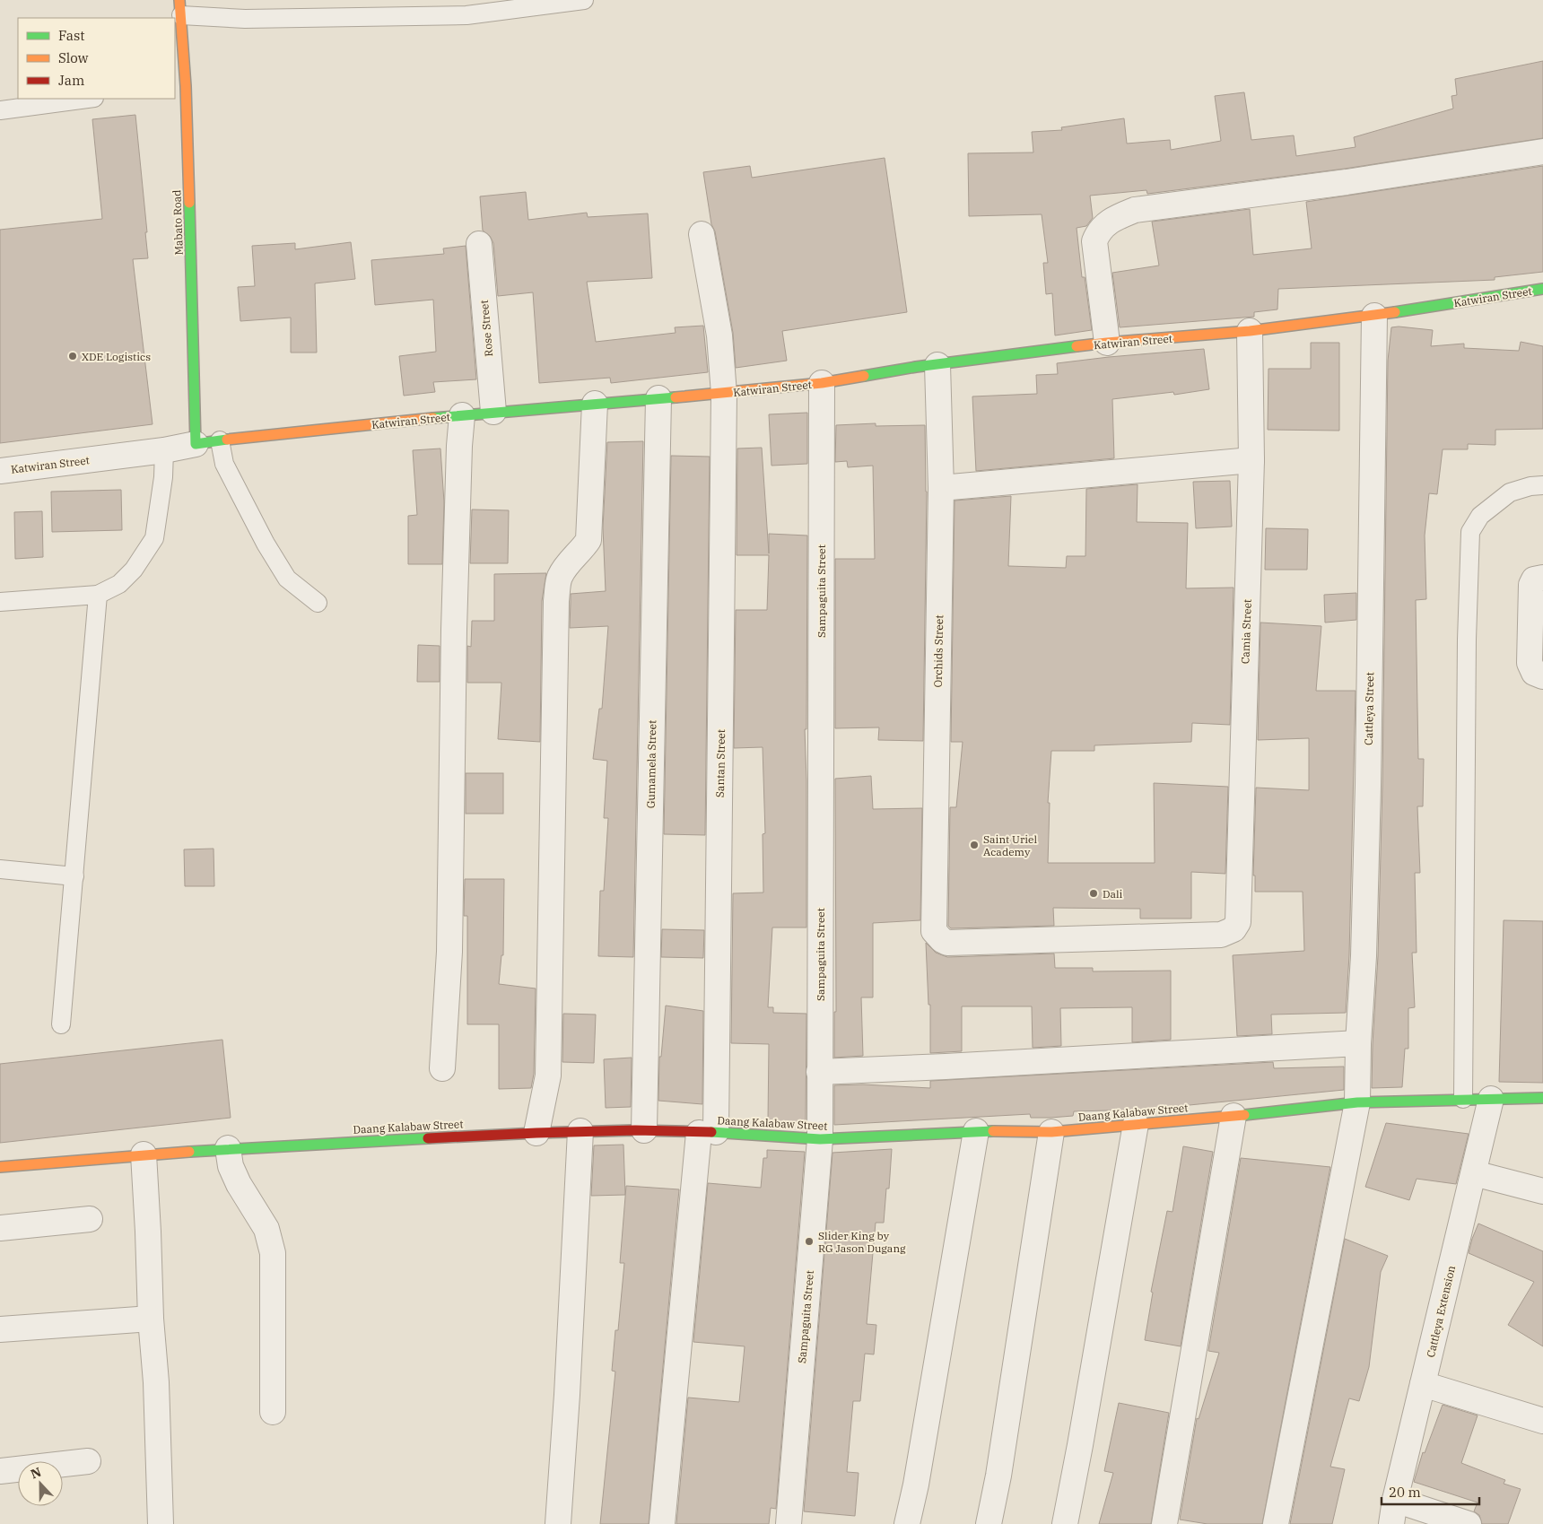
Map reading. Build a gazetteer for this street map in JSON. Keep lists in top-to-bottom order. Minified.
{"streets":{"street":["Mabato Road","Katwiran Street","Rose Street","Sampaguita Street","Camia Street","Orchids Street","Cattleya Street","Santan Street","Gumamela Street","Daang Kalabaw Street","Cattleya Extension"]},"crossings":[["Mabato Road","Katwiran Street"],["Katwiran Street","Rose Street"],["Katwiran Street","Sampaguita Street"],["Katwiran Street","Camia Street"],["Katwiran Street","Orchids Street"],["Katwiran Street","Cattleya Street"],["Katwiran Street","Santan Street"],["Katwiran Street","Gumamela Street"],["Sampaguita Street","Daang Kalabaw Street"],["Camia Street","Orchids Street"],["Cattleya Street","Daang Kalabaw Street"],["Santan Street","Daang Kalabaw Street"],["Gumamela Street","Daang Kalabaw Street"],["Daang Kalabaw Street","Cattleya Extension"]],"places":["XDE Logistics","Saint Uriel Academy","Dali","Slider King by RG Jason Dugang"],"legend":["Fast","Slow","Jam"],"scale_bar":"20 m","north":"top"}
